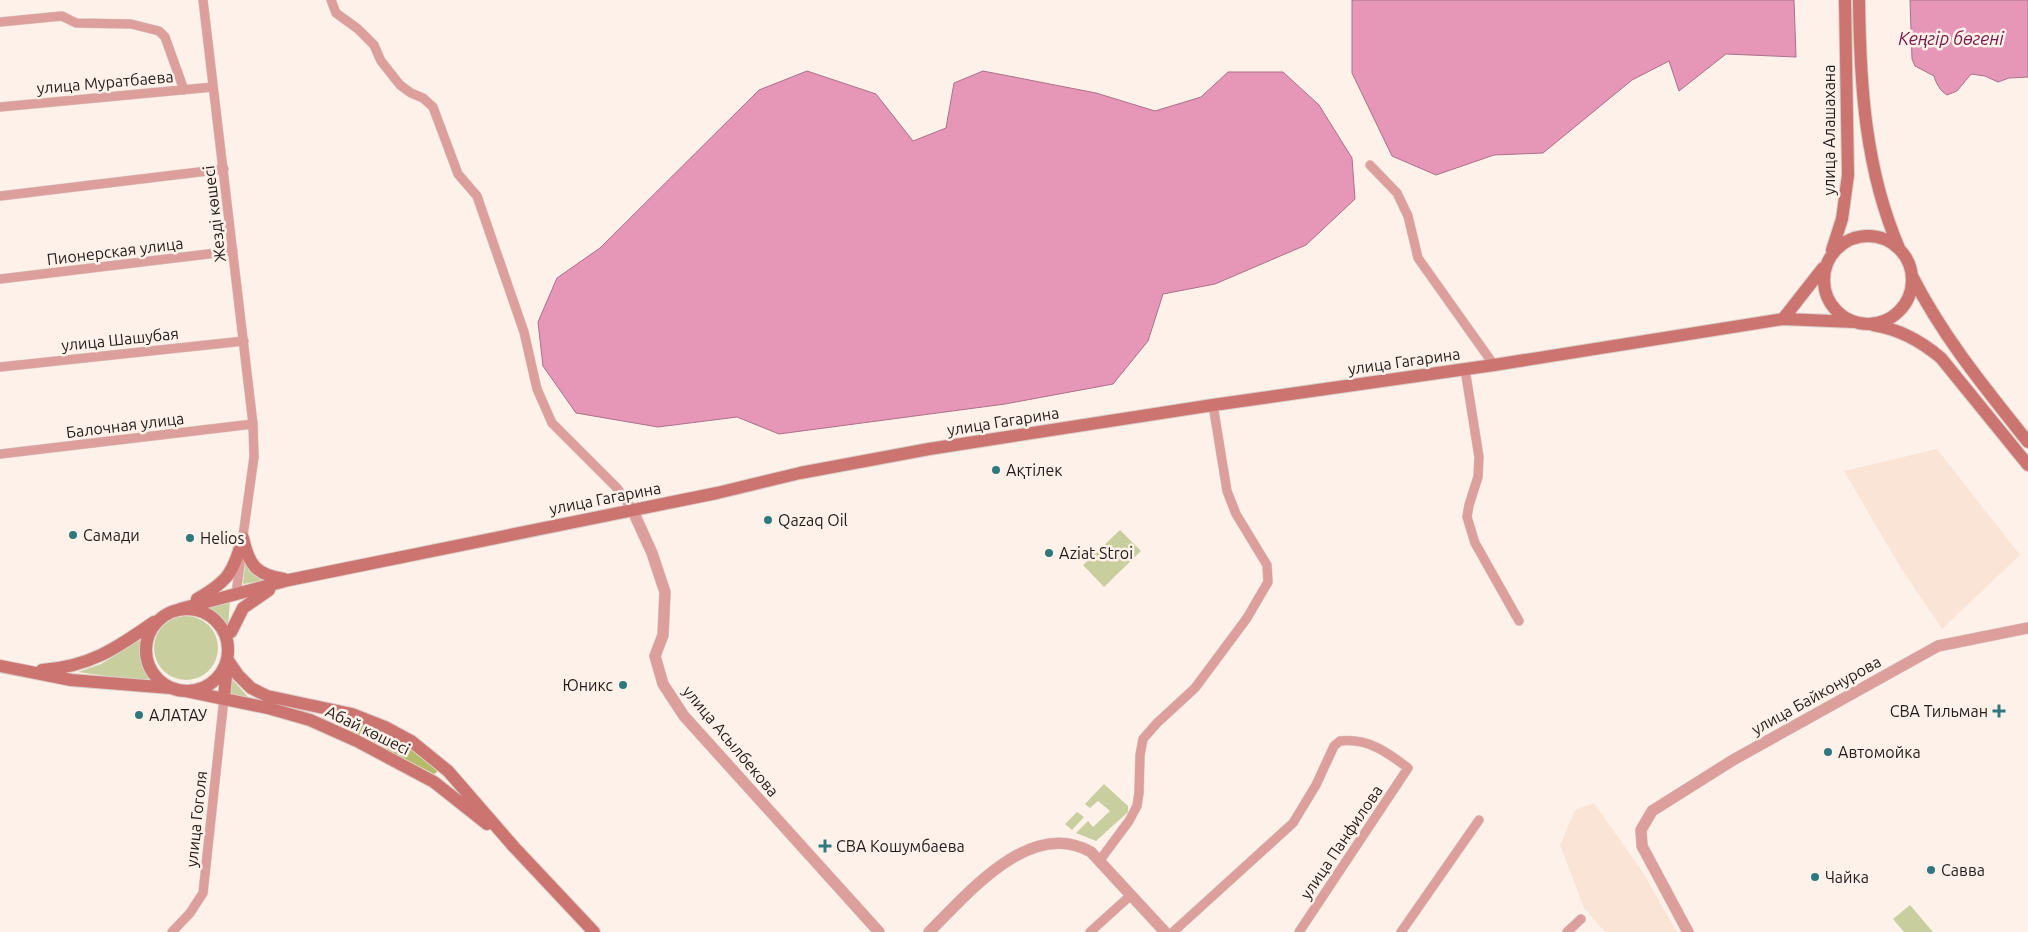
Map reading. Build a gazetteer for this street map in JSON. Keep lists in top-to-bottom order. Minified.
{"streets":{"main road":["улица Алашахана","улица Гагарина","Абай көшесі"],"street":["улица Муратбаева","Жезді көшесі","Пионерская улица","улица Шашубая","Балочная улица","улица Байконурова","улица Асылбекова","улица Гоголя","улица Панфилова"]},"crossings":[["улица Муратбаева","Жезді көшесі"],["улица Алашахана","улица Гагарина"],["Жезді көшесі","Пионерская улица"],["Жезді көшесі","улица Шашубая"],["Жезді көшесі","улица Гагарина"],["Жезді көшесі","Балочная улица"],["улица Гагарина","Абай көшесі"],["улица Гагарина","улица Асылбекова"],["Абай көшесі","улица Гоголя"]],"water":["Кеңгір бөгені"],"places":{"other":["Ақтілек","Qazaq Oil","Самади","Helios","Aziat Stroi","Юникс","АЛАТАУ","Автомойка","Савва","Чайка"],"health":["СВА Тильман","СВА Кошумбаева"]}}
